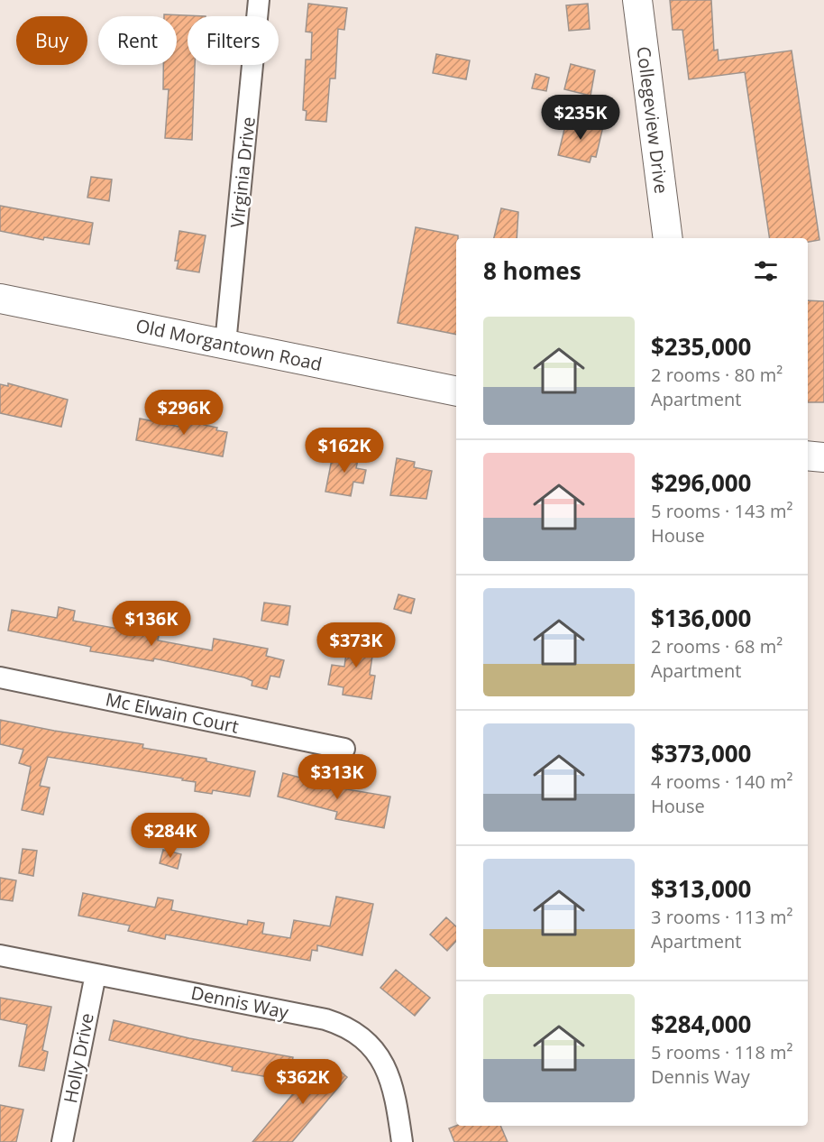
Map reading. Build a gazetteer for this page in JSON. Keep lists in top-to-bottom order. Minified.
{"streets":{"street":["Collegeview Drive","Virginia Drive","Old Morgantown Road","Mc Elwain Court","Dennis Way","Holly Drive"]},"crossings":[["Virginia Drive","Old Morgantown Road"],["Dennis Way","Holly Drive"]],"page":{"chip":["Buy","Rent","Filters"],"price":["$235K","$296K","$162K","$136K","$373K","$313K","$284K","$362K"],"heading":"8 homes","list":[{"name":"$235,000","note":"2 rooms · 80 m² · Apartment"},{"name":"$296,000","note":"5 rooms · 143 m² · House"},{"name":"$136,000","note":"2 rooms · 68 m² · Apartment"},{"name":"$373,000","note":"4 rooms · 140 m² · House"},{"name":"$313,000","note":"3 rooms · 113 m² · Apartment"},{"name":"$284,000","note":"5 rooms · 118 m² · Dennis Way"}]}}
